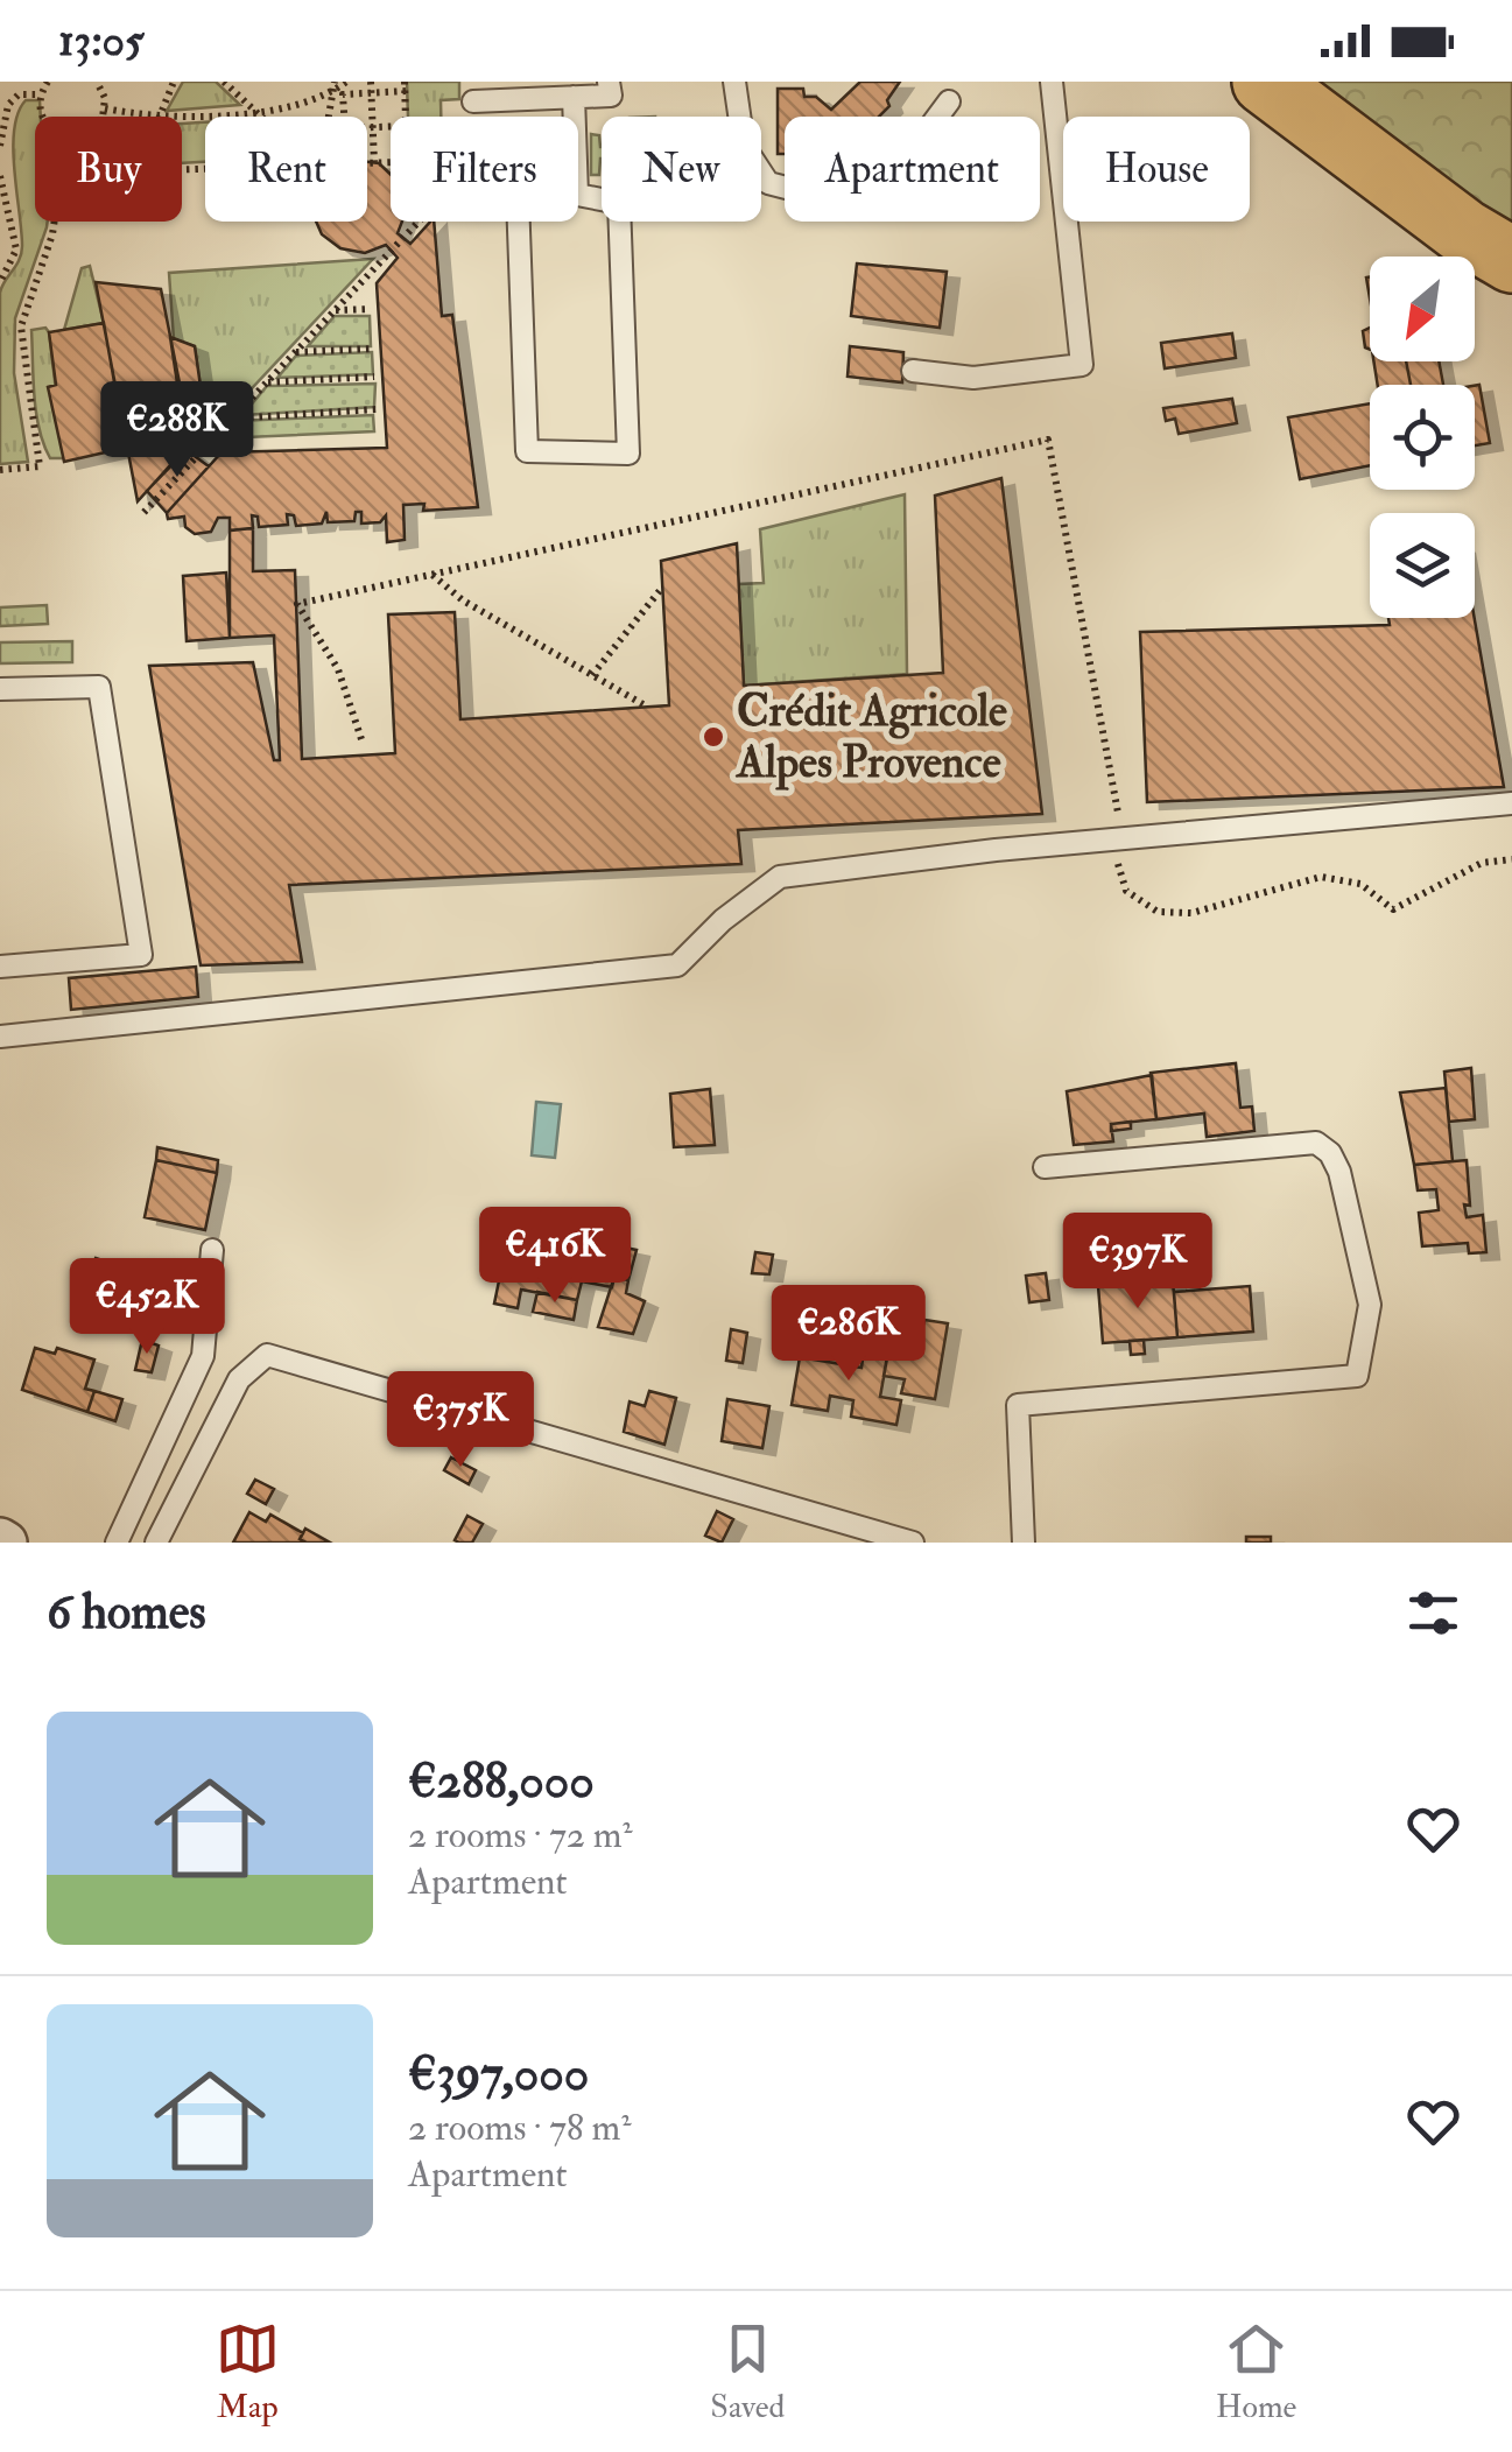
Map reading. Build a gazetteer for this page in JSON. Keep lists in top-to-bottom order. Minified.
{"places":["Crédit Agricole Alpes Provence"],"north":"bottom left","page":{"status":"13:05","chip":["Buy","Rent","Filters","New","Apartment","House"],"price":["€288K","€416K","€397K","€452K","€286K","€375K"],"heading":"6 homes","list":[{"name":"€288,000","note":"2 rooms · 72 m² · Apartment"},{"name":"€397,000","note":"2 rooms · 78 m² · Apartment"}],"tabs":["Map","Saved","Home"]}}
